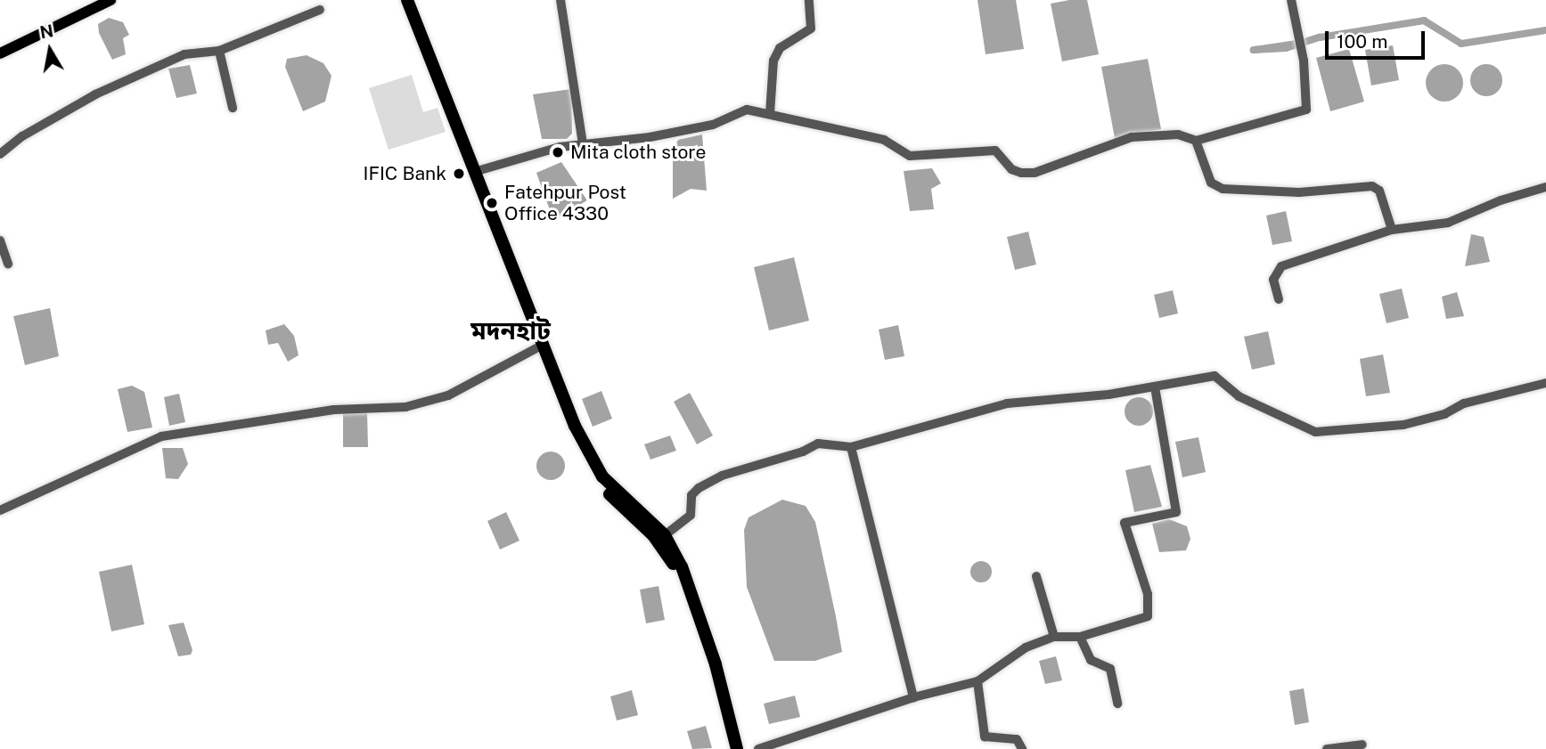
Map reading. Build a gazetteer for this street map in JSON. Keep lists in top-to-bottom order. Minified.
{"districts":["মদনহাট"],"places":["Mita cloth store","IFIC Bank","Fatehpur Post Office 4330"],"scale_bar":"100 m","north":"top"}
